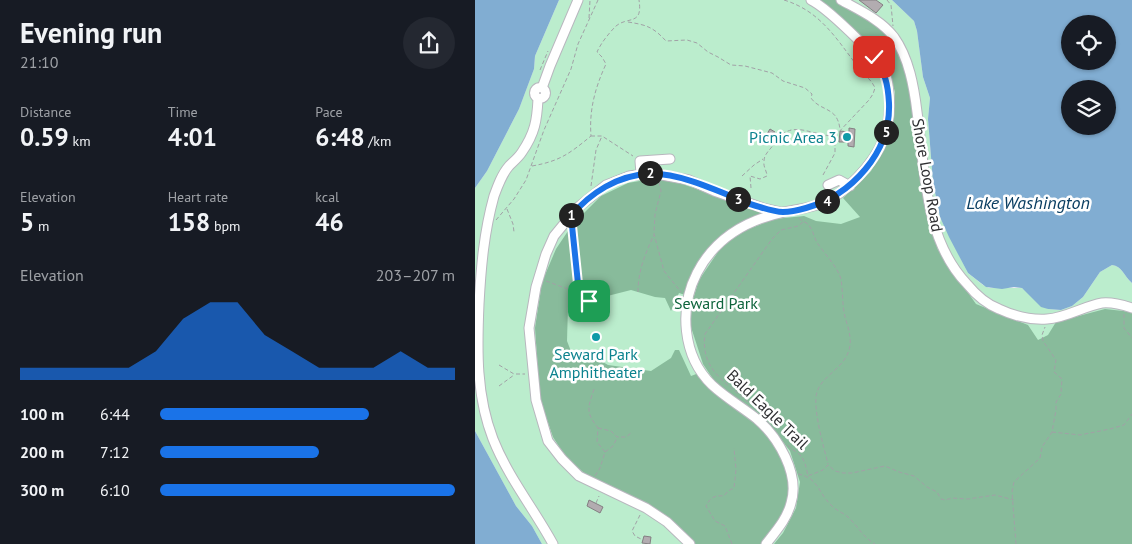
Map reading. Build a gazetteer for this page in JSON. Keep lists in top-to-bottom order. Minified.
{"streets":{"street":["Shore Loop Road"],"path":["Bald Eagle Trail"]},"water":["Lake Washington"],"parks":["Seward Park"],"places":["Picnic Area 3","Seward Park Amphitheater"],"page":{"heading":["Evening run","21:10"],"stats":[["Distance","0.59 km"],["Time","4:01"],["Pace","6:48 /km"],["Elevation","5 m"],["Heart rate","158 bpm"],["kcal","46"]],"pins":["5","2","3","4","1"],"chart":["Elevation","203–207 m"],"list":[{"name":"100 m","note":"6:44"},{"name":"200 m","note":"7:12"},{"name":"300 m","note":"6:10"}]}}
